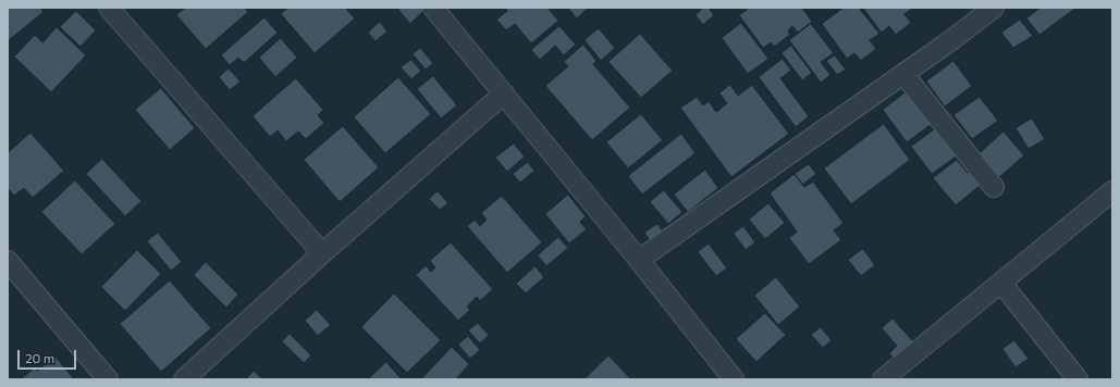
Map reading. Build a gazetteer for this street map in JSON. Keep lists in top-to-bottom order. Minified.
{"scale_bar":"20 m"}
